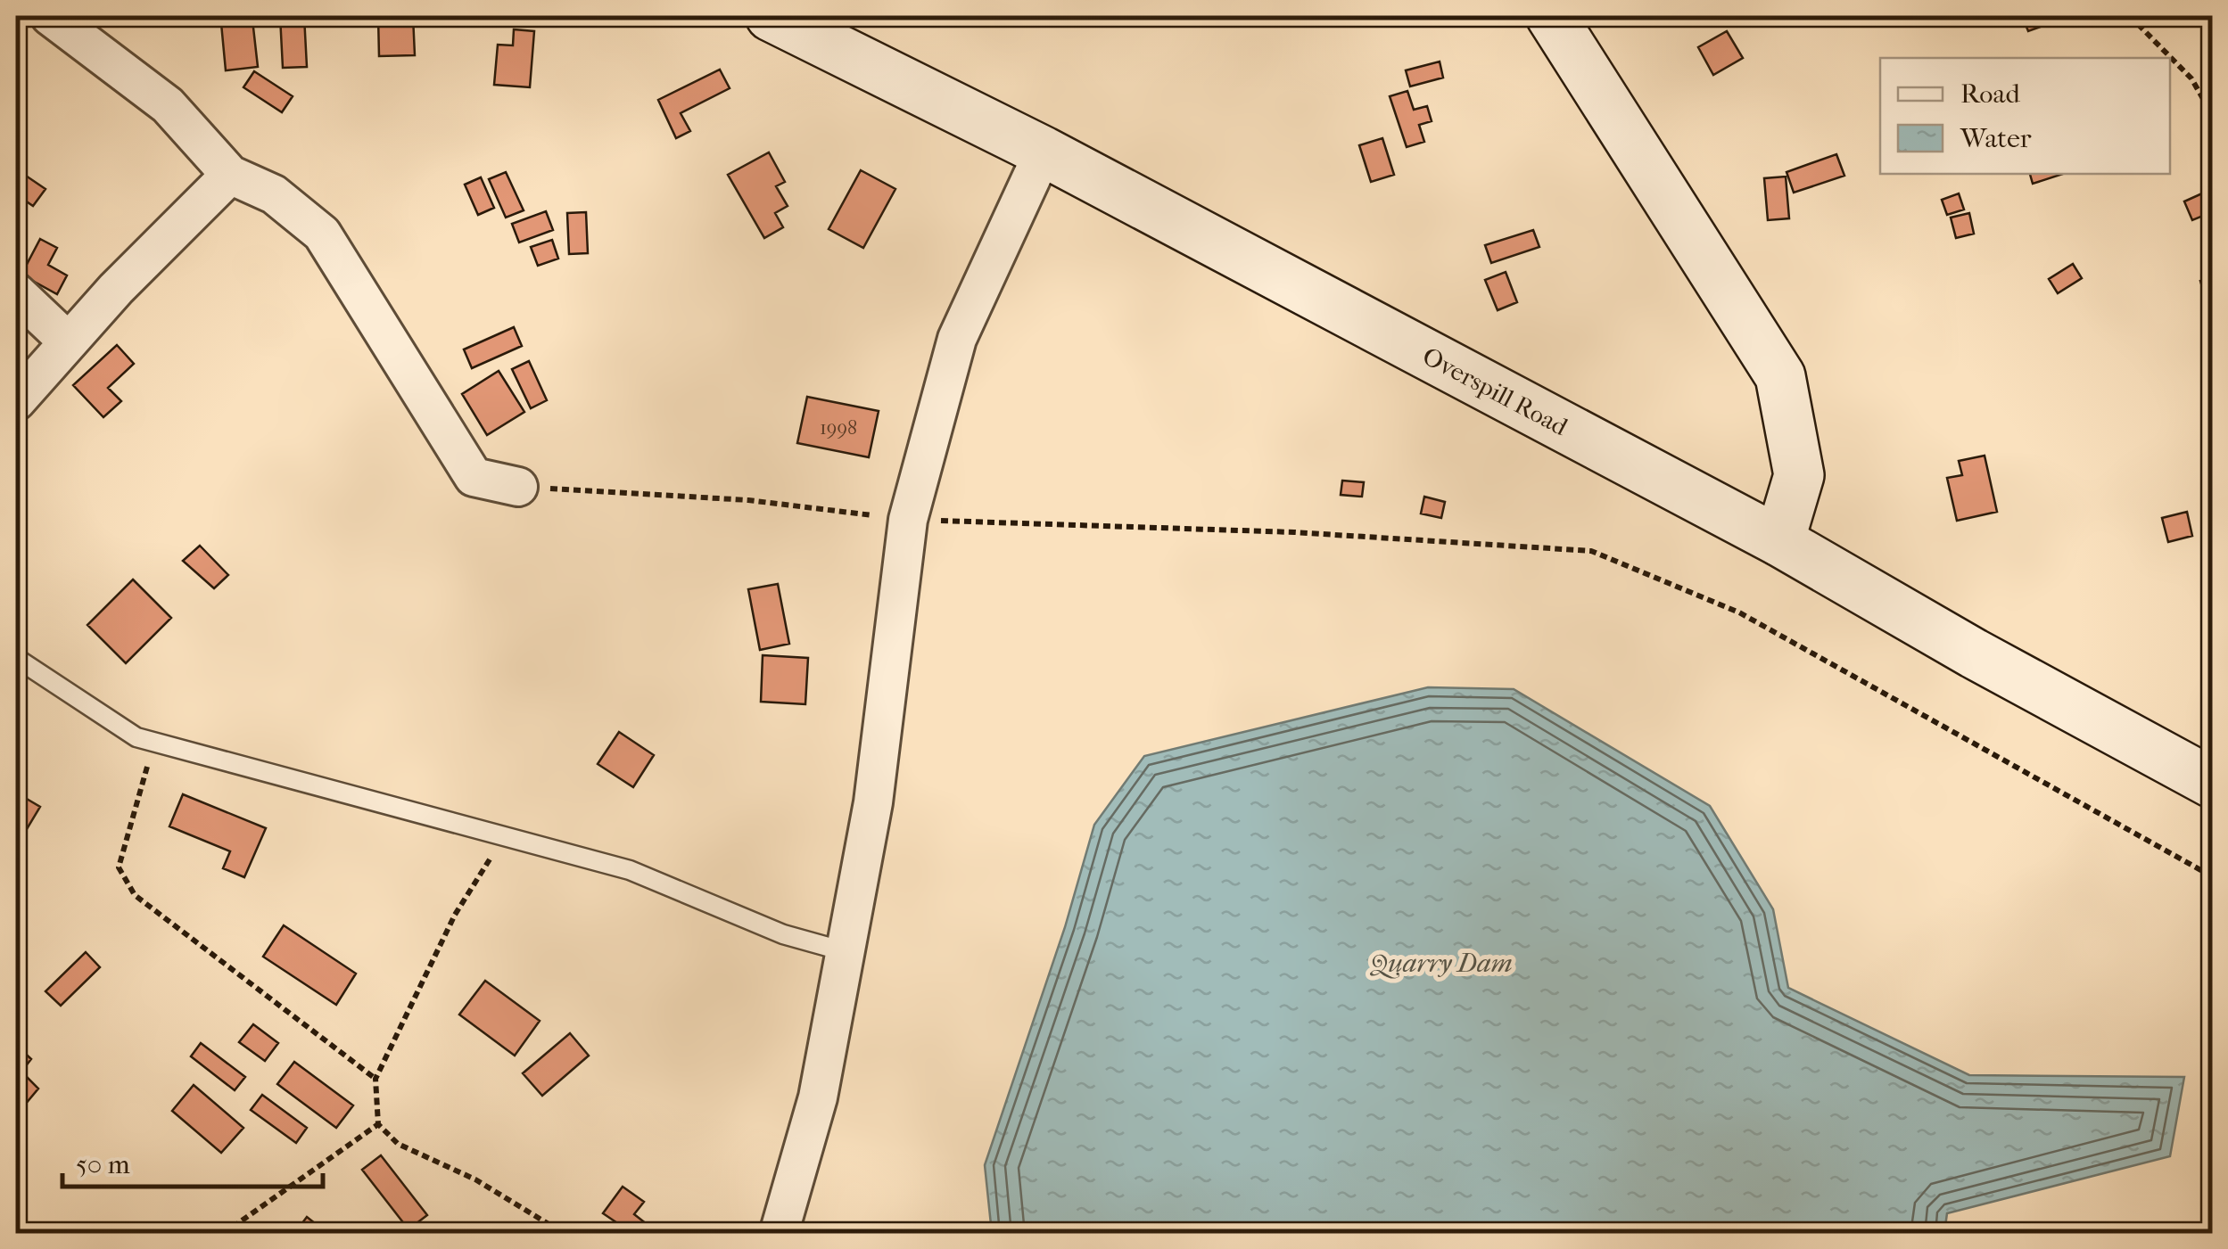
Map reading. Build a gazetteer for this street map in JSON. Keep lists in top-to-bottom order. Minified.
{"streets":{"street":["Overspill Road"]},"water":["Quarry Dam"],"house_numbers":["1998"],"legend":["Road","Water"],"scale_bar":"50 m"}
